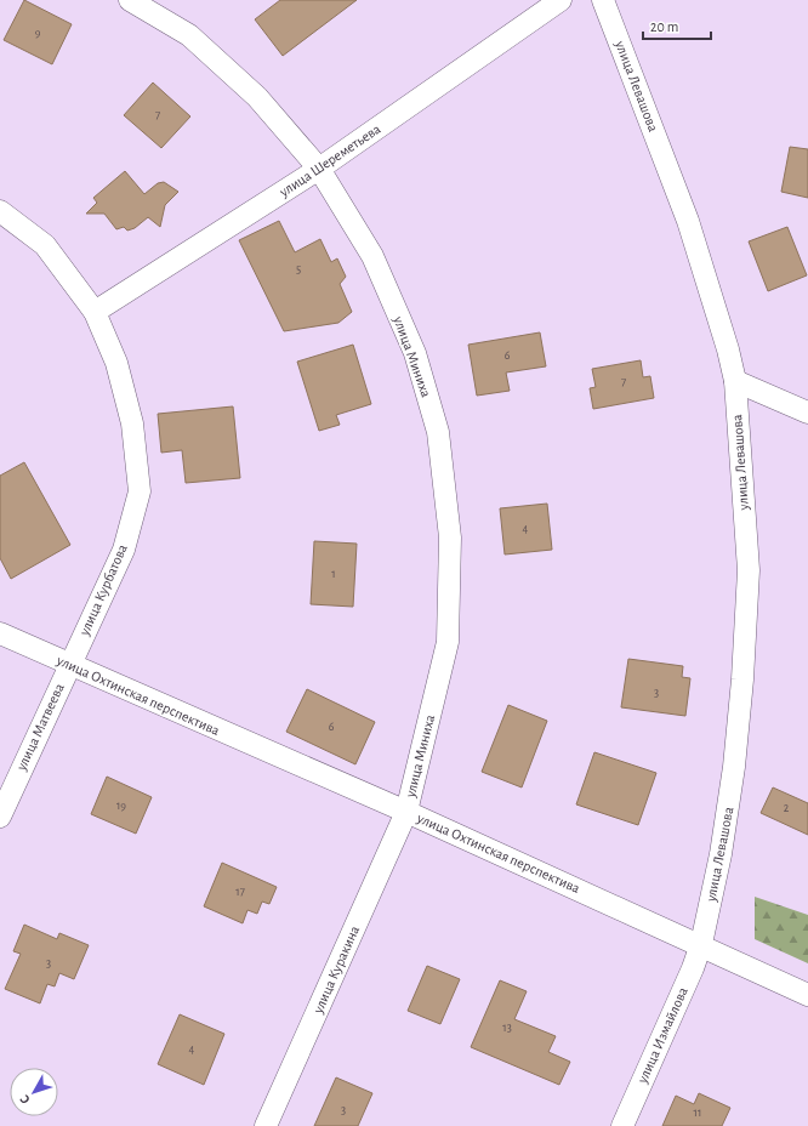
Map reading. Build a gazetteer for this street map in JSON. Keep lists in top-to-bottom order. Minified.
{"streets":{"street":["улица Левашова","улица Шереметьева","улица Миниха","улица Курбатова","улица Охтинская перспектива","улица Матвеева","улица Куракина","улица Измайлова"]},"crossings":[["улица Левашова","улица Охтинская перспектива"],["улица Левашова","улица Измайлова"],["улица Шереметьева","улица Миниха"],["улица Шереметьева","улица Курбатова"],["улица Миниха","улица Охтинская перспектива"],["улица Миниха","улица Куракина"],["улица Курбатова","улица Охтинская перспектива"],["улица Курбатова","улица Матвеева"],["улица Охтинская перспектива","улица Матвеева"],["улица Охтинская перспектива","улица Куракина"],["улица Охтинская перспектива","улица Измайлова"]],"house_numbers":["9","7","5","6","7","4","1","3","6","19","2","17","3","13","4","3","11"],"scale_bar":"20 m","north":"bottom left"}
